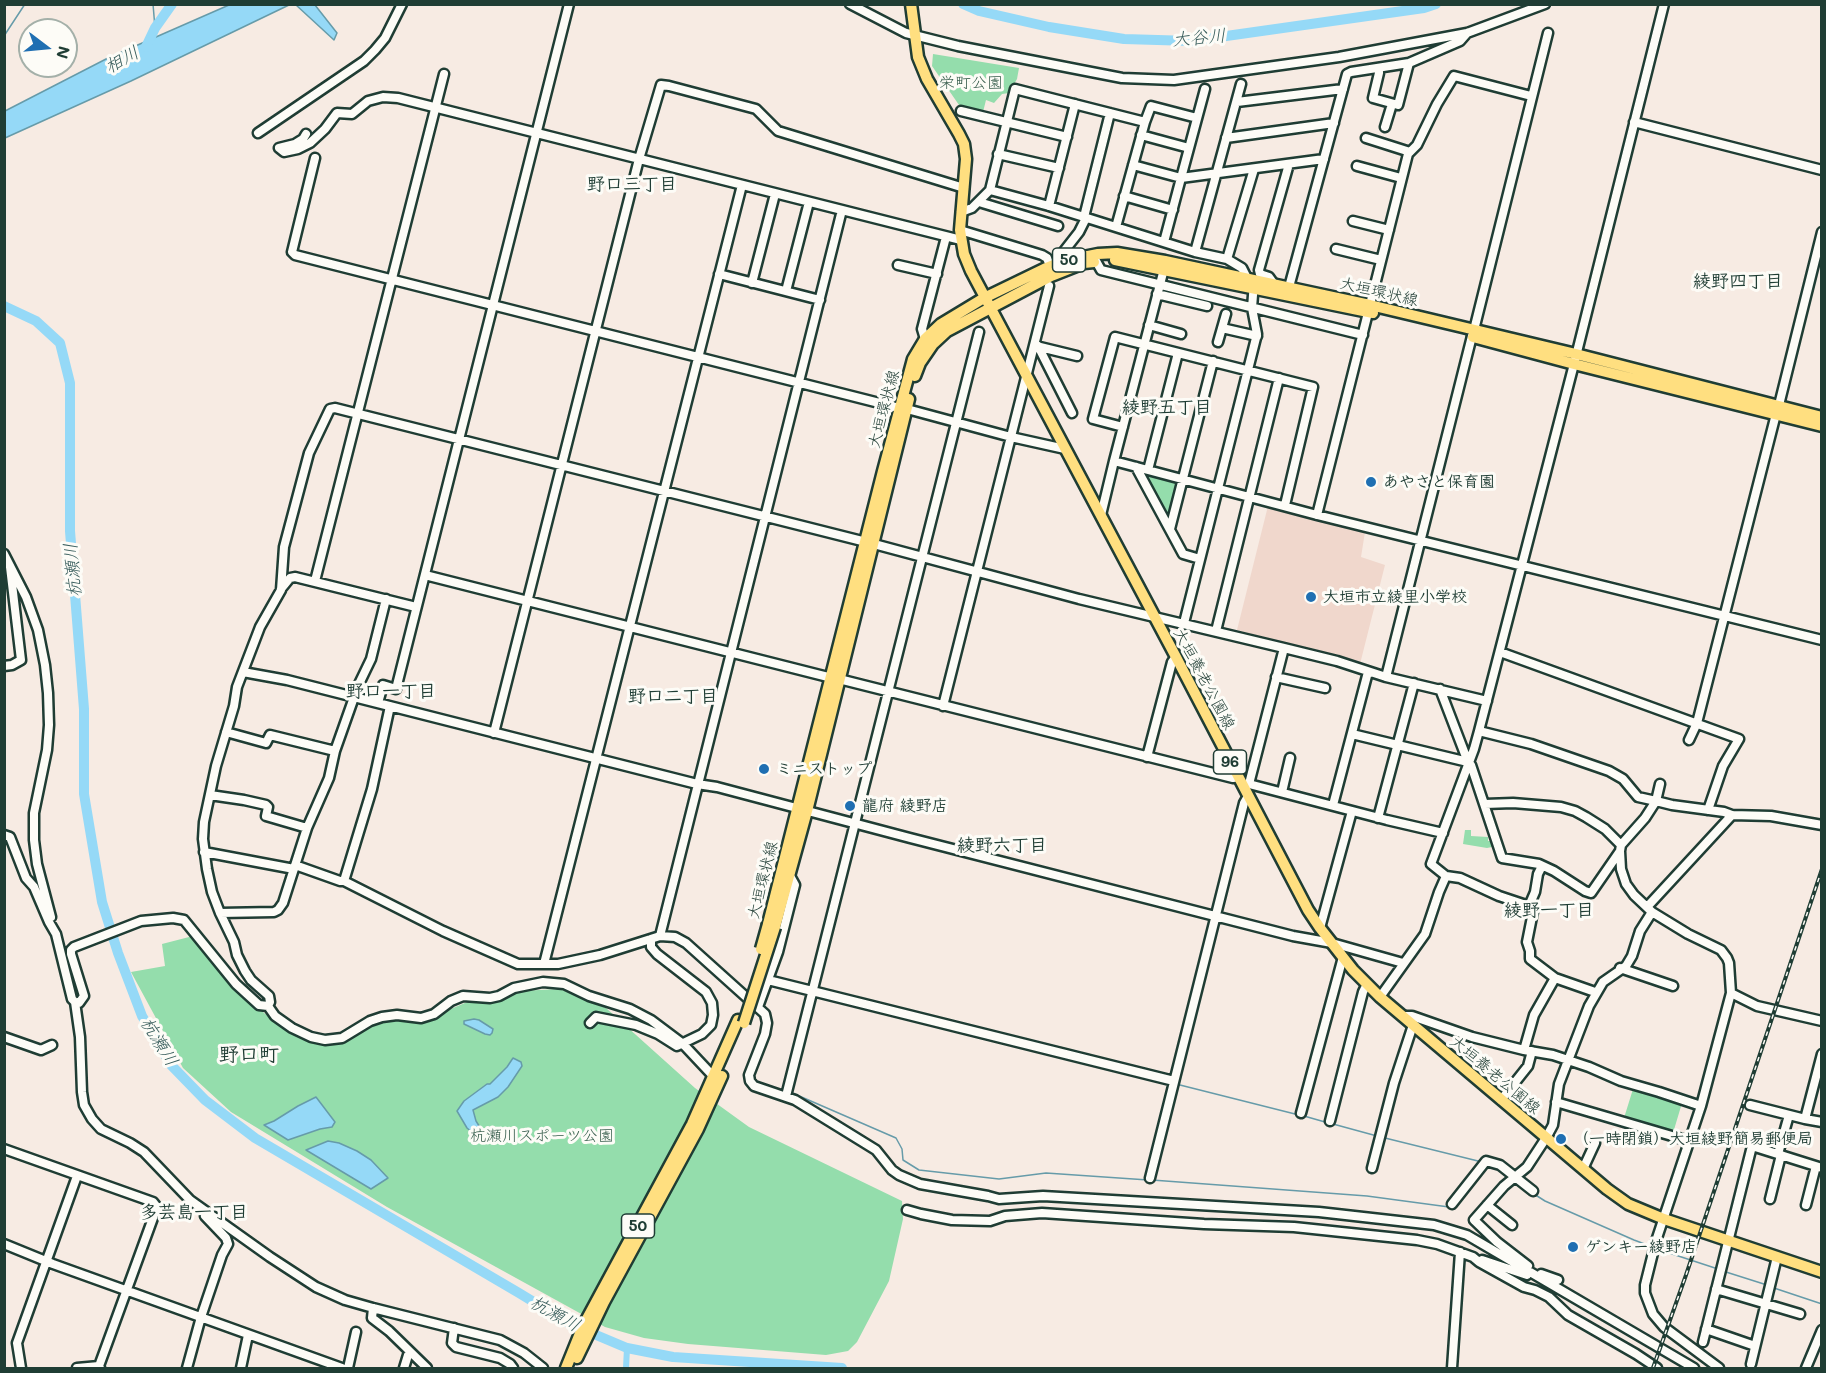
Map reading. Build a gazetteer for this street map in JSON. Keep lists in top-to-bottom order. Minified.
{"streets":{"main road":["50","大垣環状線","大垣養老公園線","96"]},"crossings":[["大垣環状線","大垣養老公園線"]],"districts":["野口三丁目","綾野四丁目","綾野五丁目","野口一丁目","野口二丁目","綾野六丁目","綾野一丁目","野口町","多芸島一丁目"],"water":["大谷川","相川","杭瀬川"],"parks":["栄町公園","杭瀬川スポーツ公園"],"places":["あやさと保育園","大垣市立綾里小学校","ミニストップ","龍府 綾野店","（一時閉鎖）大垣綾野簡易郵便局","ゲンキー綾野店"],"north":"right"}
